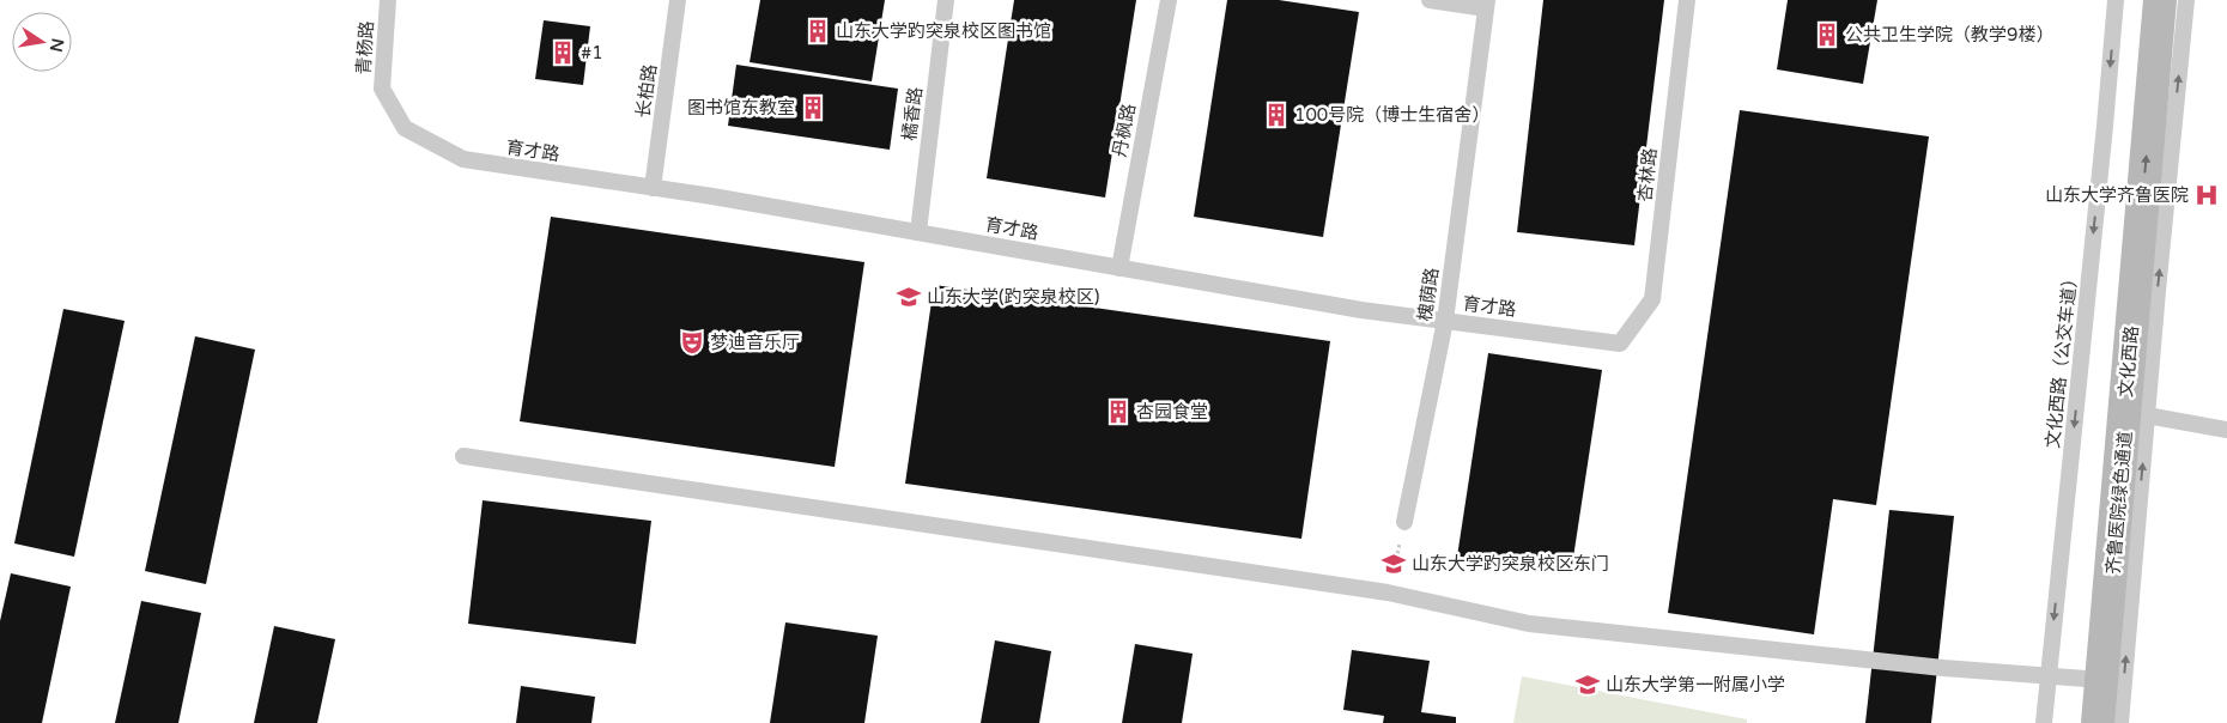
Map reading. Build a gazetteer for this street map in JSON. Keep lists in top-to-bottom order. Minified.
{"streets":{"main road":["文化西路"],"lane":["青杨路","长柏路","橘香路","丹枫路","育才路","杏林路","槐荫路","文化西路（公交车道）","齐鲁医院绿色通道"]},"crossings":[["青杨路","育才路"],["长柏路","育才路"],["橘香路","育才路"],["丹枫路","育才路"],["育才路","杏林路"],["育才路","槐荫路"]],"one_way":["文化西路（公交车道）","文化西路","齐鲁医院绿色通道"],"places":{"building":["山东大学趵突泉校区图书馆","公共卫生学院（教学9楼）","#1","图书馆东教室","100号院（博士生宿舍）","杏园食堂"],"hospital":["山东大学齐鲁医院"],"school or university":["山东大学(趵突泉校区)","山东大学趵突泉校区东门","山东大学第一附属小学"],"theatre":["梦迪音乐厅"]},"north":"right"}
